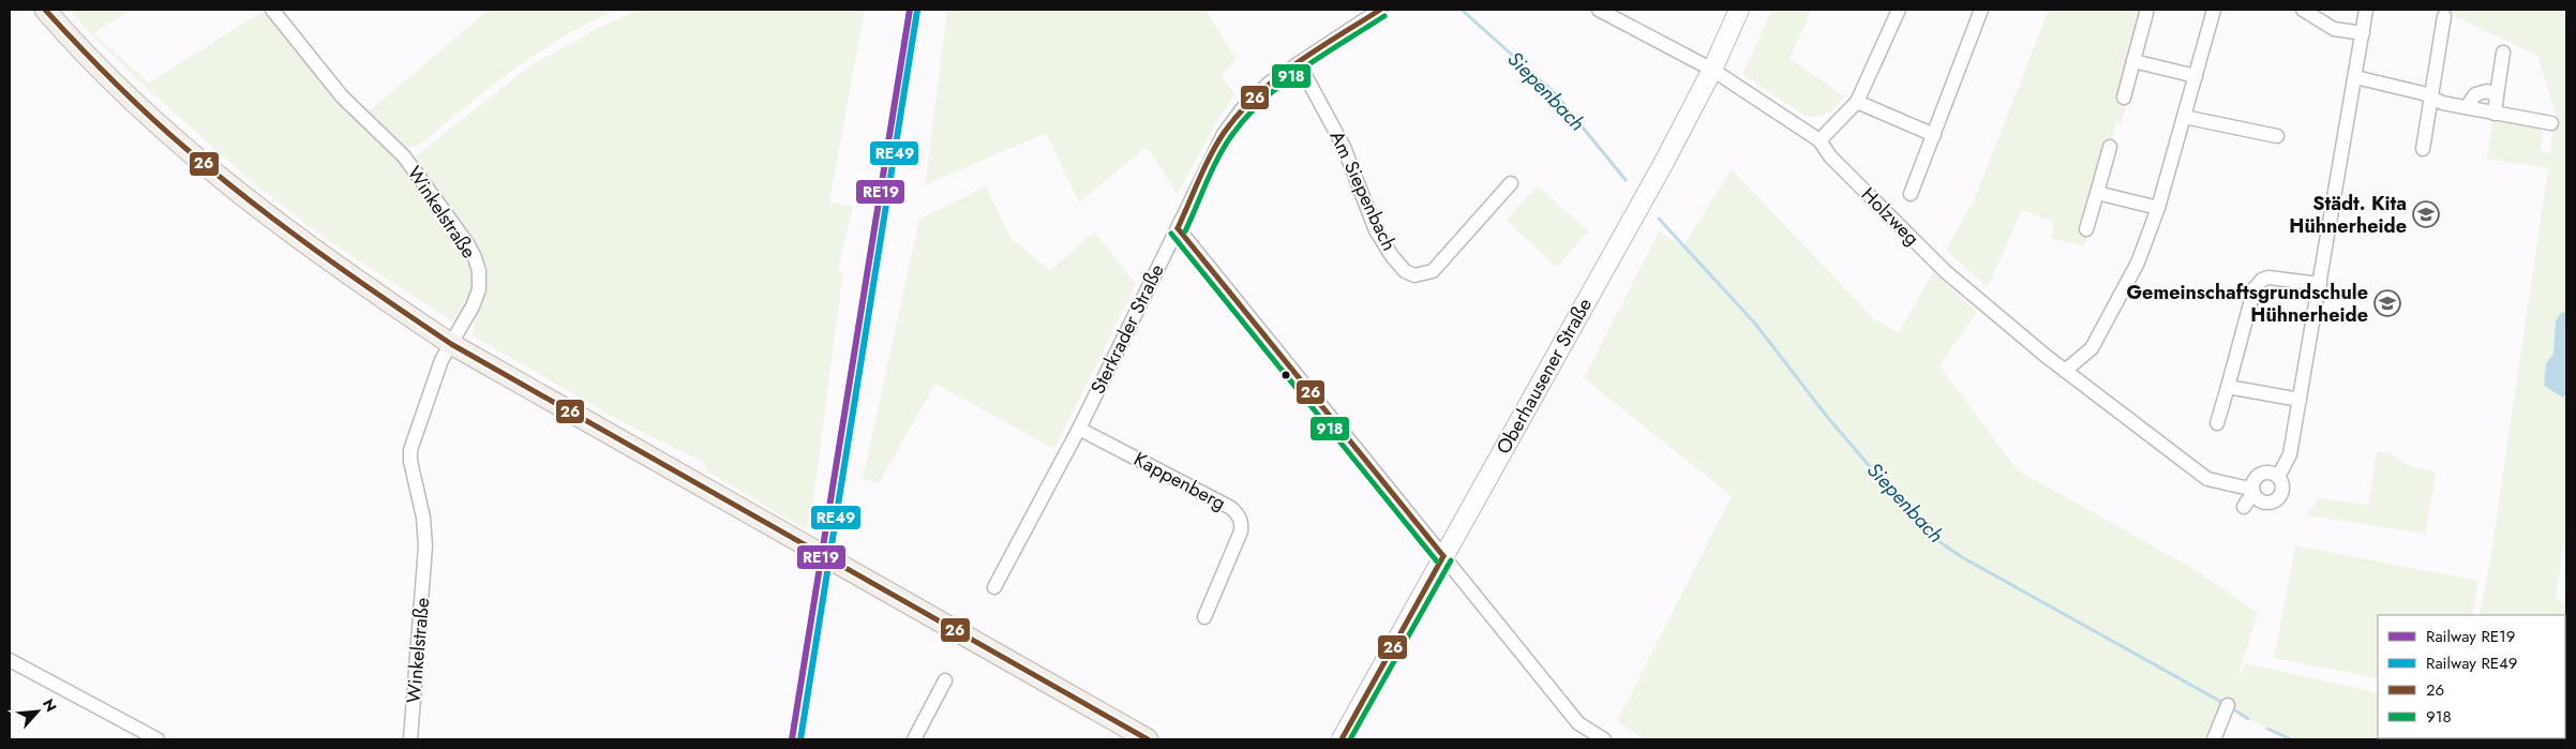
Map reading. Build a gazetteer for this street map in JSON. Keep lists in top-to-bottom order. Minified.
{"streets":{"main road":["Oberhausener Straße"],"street":["Am Siepenbach","Winkelstraße","Holzweg","Sterkrader Straße","Kappenberg"]},"crossings":[["Am Siepenbach","Sterkrader Straße"],["Holzweg","Oberhausener Straße"],["Sterkrader Straße","Kappenberg"]],"water":["Siepenbach"],"places":{"school or university":["Städt. Kita Hühnerheide","Gemeinschaftsgrundschule Hühnerheide"]},"lines":["rail line RE19","transit line 26","rail line RE49","transit line 918"],"legend":["Railway RE19","Railway RE49","26","918"],"north":"top right"}
